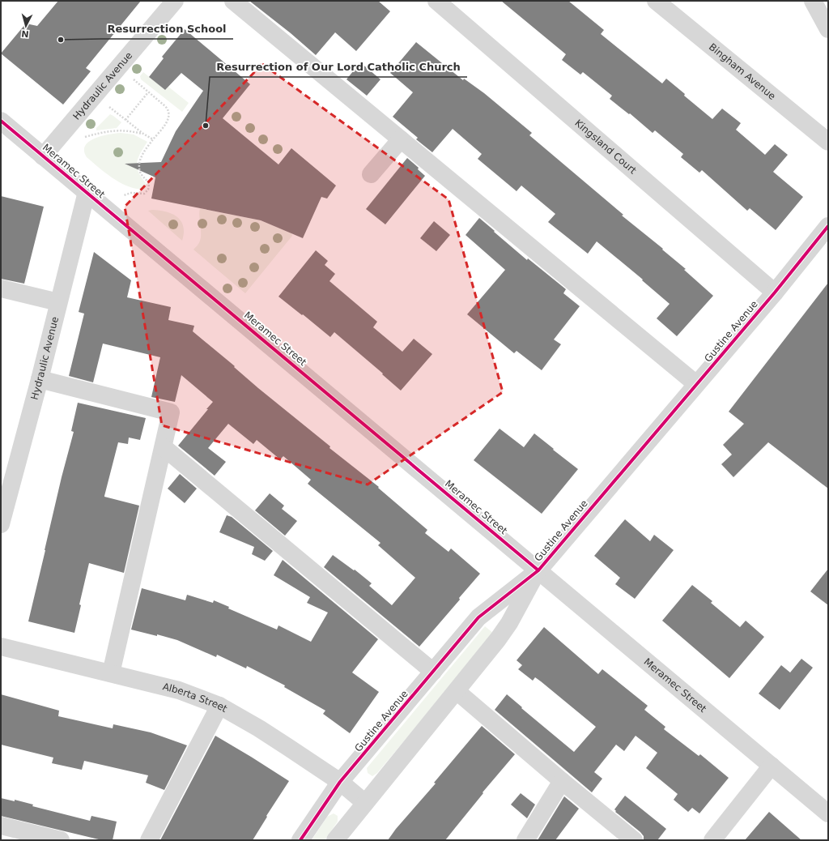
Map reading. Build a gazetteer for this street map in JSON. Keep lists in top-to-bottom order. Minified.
{"streets":{"street":["Bingham Avenue","Hydraulic Avenue","Kingsland Court","Meramec Street","Gustine Avenue","Alberta Street"]},"crossings":[["Hydraulic Avenue","Meramec Street"],["Kingsland Court","Gustine Avenue"],["Meramec Street","Gustine Avenue"],["Gustine Avenue","Alberta Street"]],"places":["Resurrection School","Resurrection of Our Lord Catholic Church"],"north":"bottom"}
